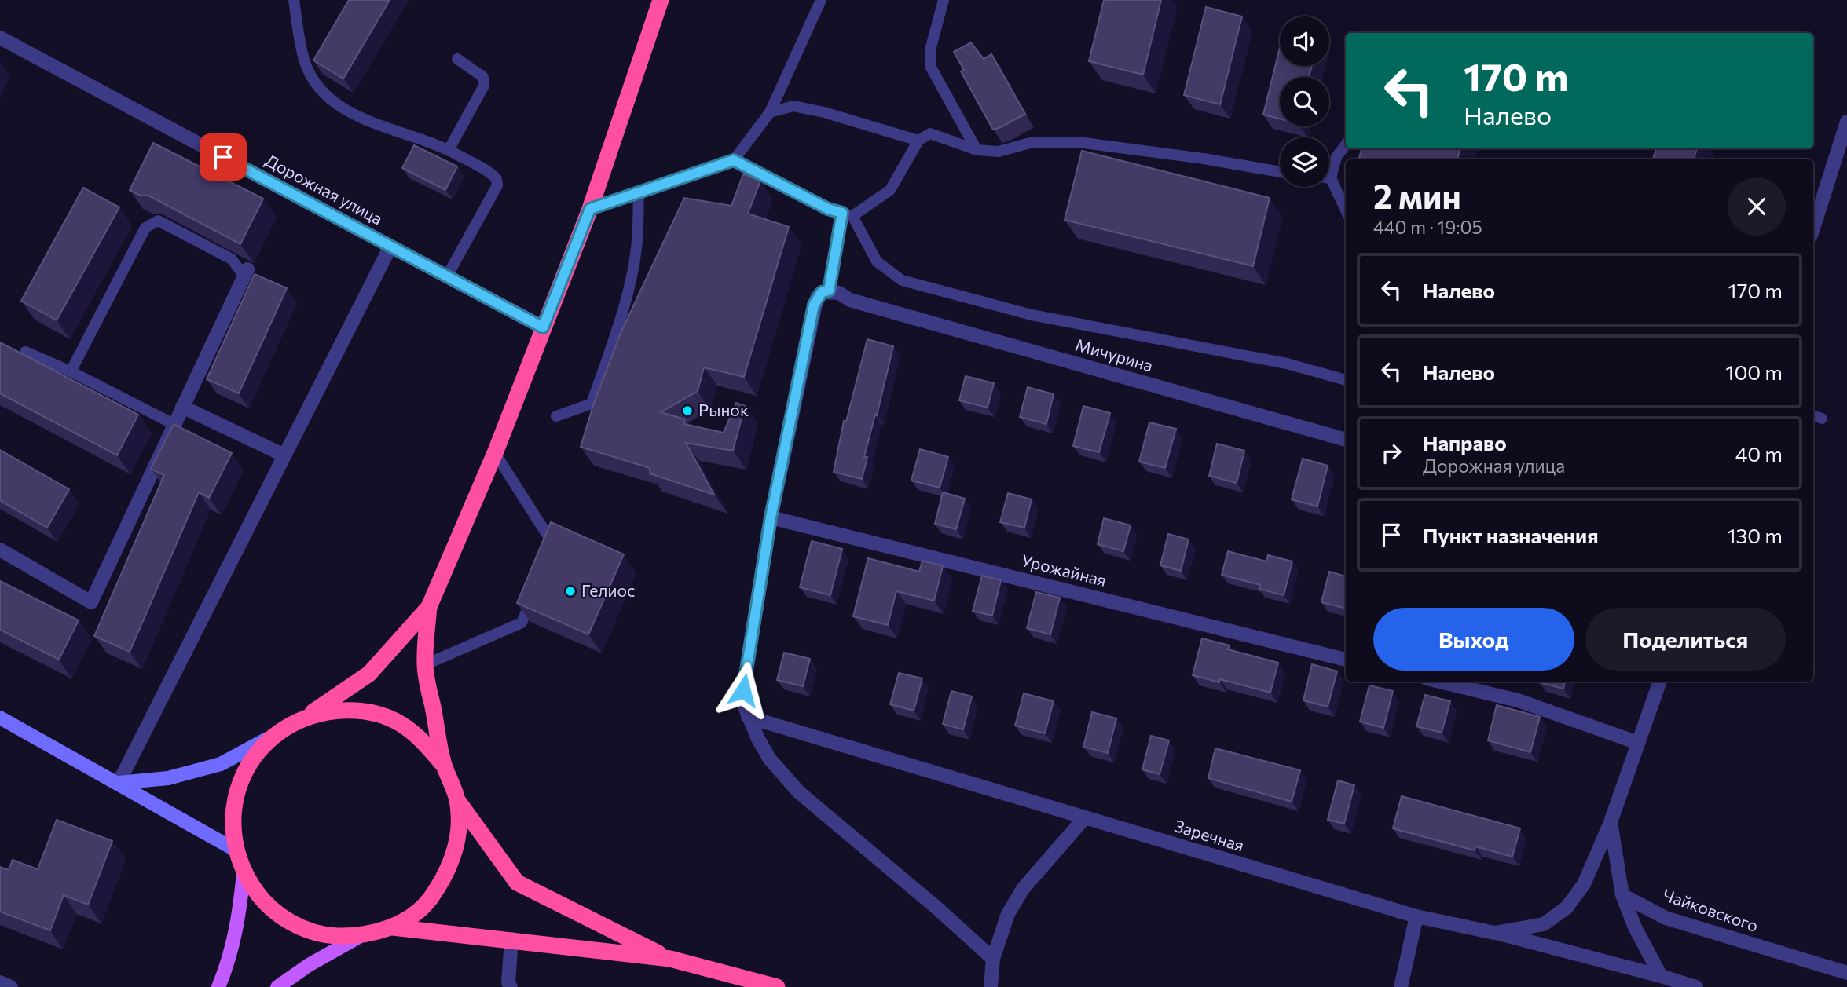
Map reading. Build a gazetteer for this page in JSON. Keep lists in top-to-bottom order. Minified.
{"streets":{"street":["Дорожная улица","Мичурина","Урожайная","Заречная","Чайковского"]},"places":["Рынок","Гелиос"],"page":{"turn":["170 m","Налево"],"heading":["2 мин","440 m · 19:05"],"list":[{"name":"Налево","value":"170 m"},{"name":"Налево","value":"100 m"},{"name":"Направо","note":"Дорожная улица","value":"40 m"},{"name":"Пункт назначения","value":"130 m"}],"buttons":["Выход","Поделиться"]}}
